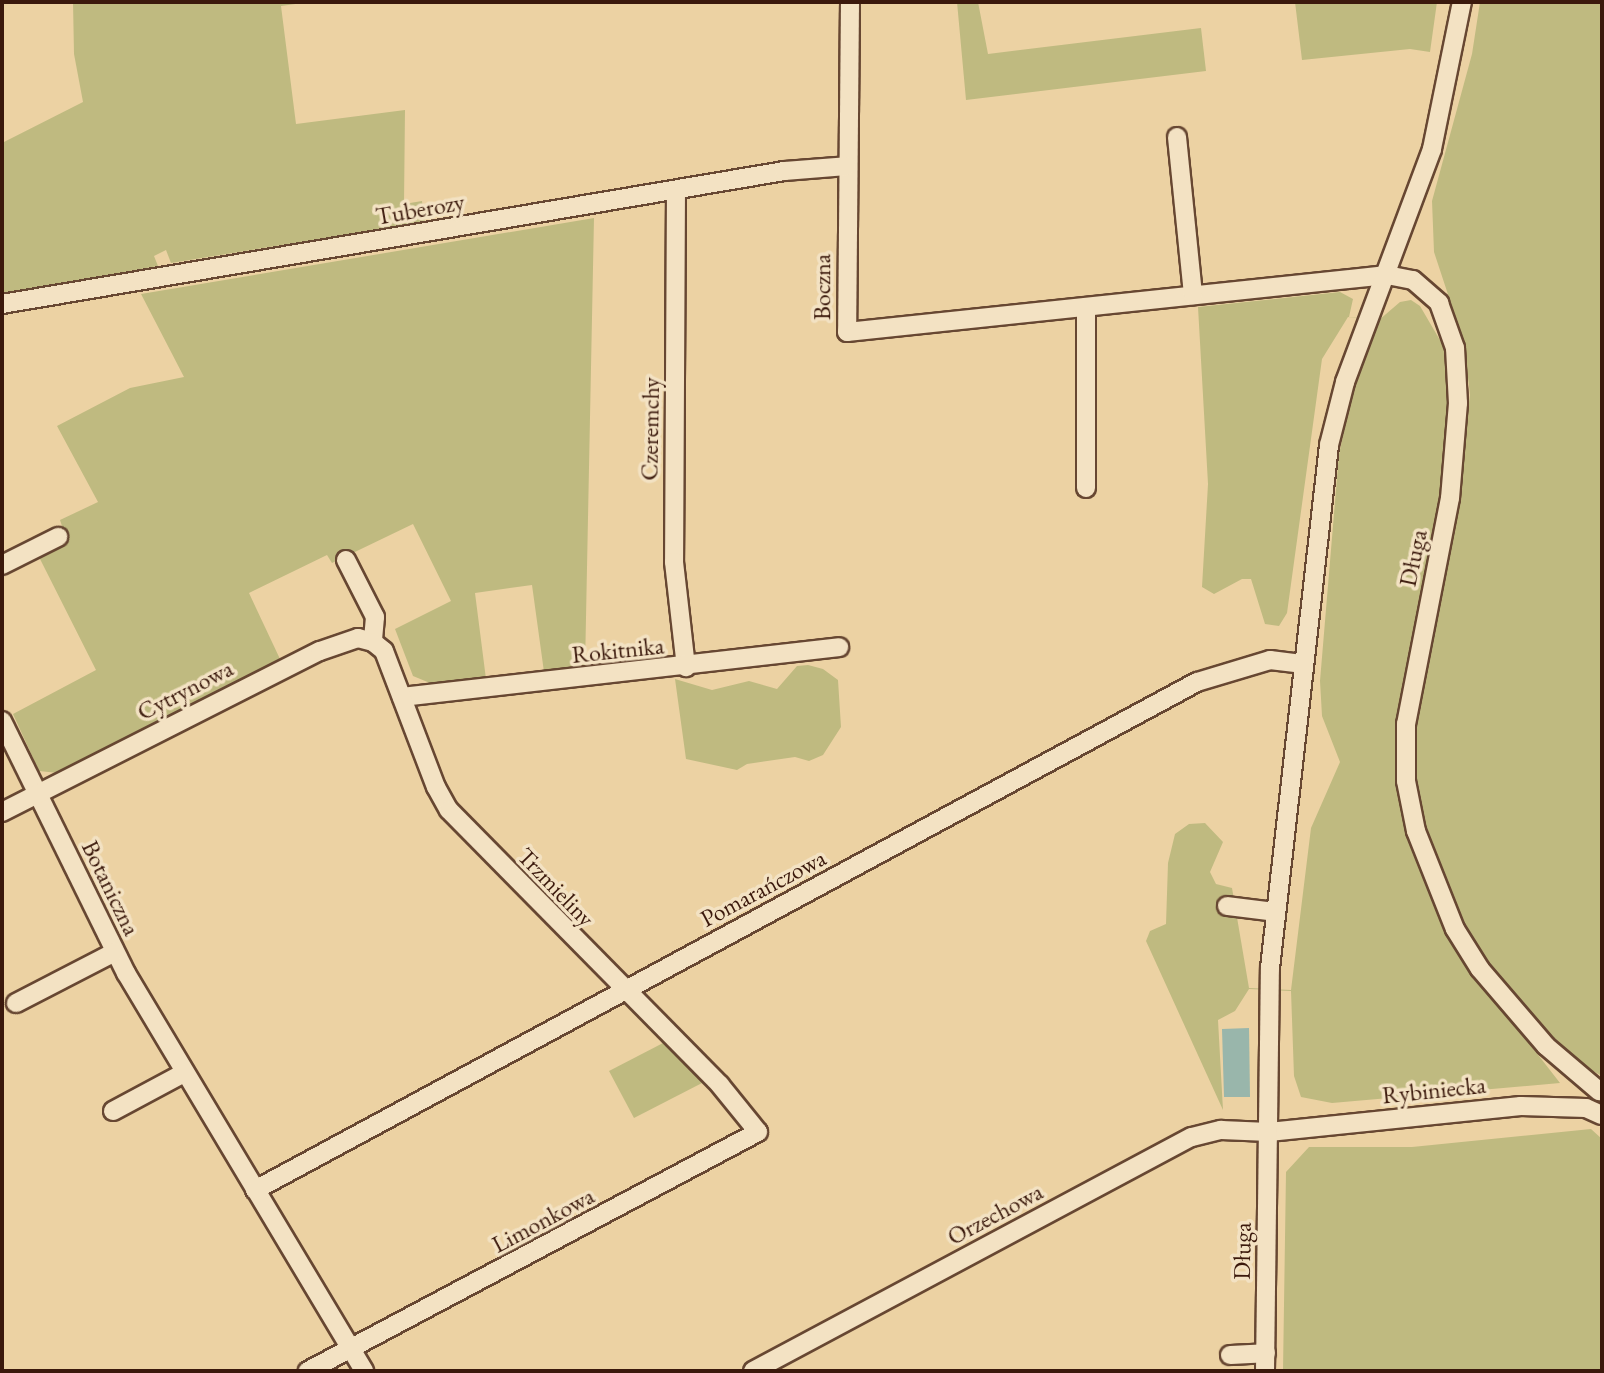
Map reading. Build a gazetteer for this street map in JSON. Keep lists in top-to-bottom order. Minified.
{"streets":{"street":["Tuberozy","Boczna","Czeremchy","Długa","Rokitnika","Cytrynowa","Trzmieliny","Botaniczna","Pomarańczowa","Rybiniecka","Orzechowa","Limonkowa"]},"crossings":[["Tuberozy","Boczna"],["Tuberozy","Czeremchy"],["Boczna","Długa"],["Czeremchy","Rokitnika"],["Długa","Pomarańczowa"],["Długa","Rybiniecka"],["Długa","Orzechowa"],["Rokitnika","Trzmieliny"],["Cytrynowa","Trzmieliny"],["Cytrynowa","Botaniczna"],["Trzmieliny","Pomarańczowa"],["Trzmieliny","Limonkowa"],["Botaniczna","Pomarańczowa"],["Botaniczna","Limonkowa"],["Rybiniecka","Orzechowa"]]}
